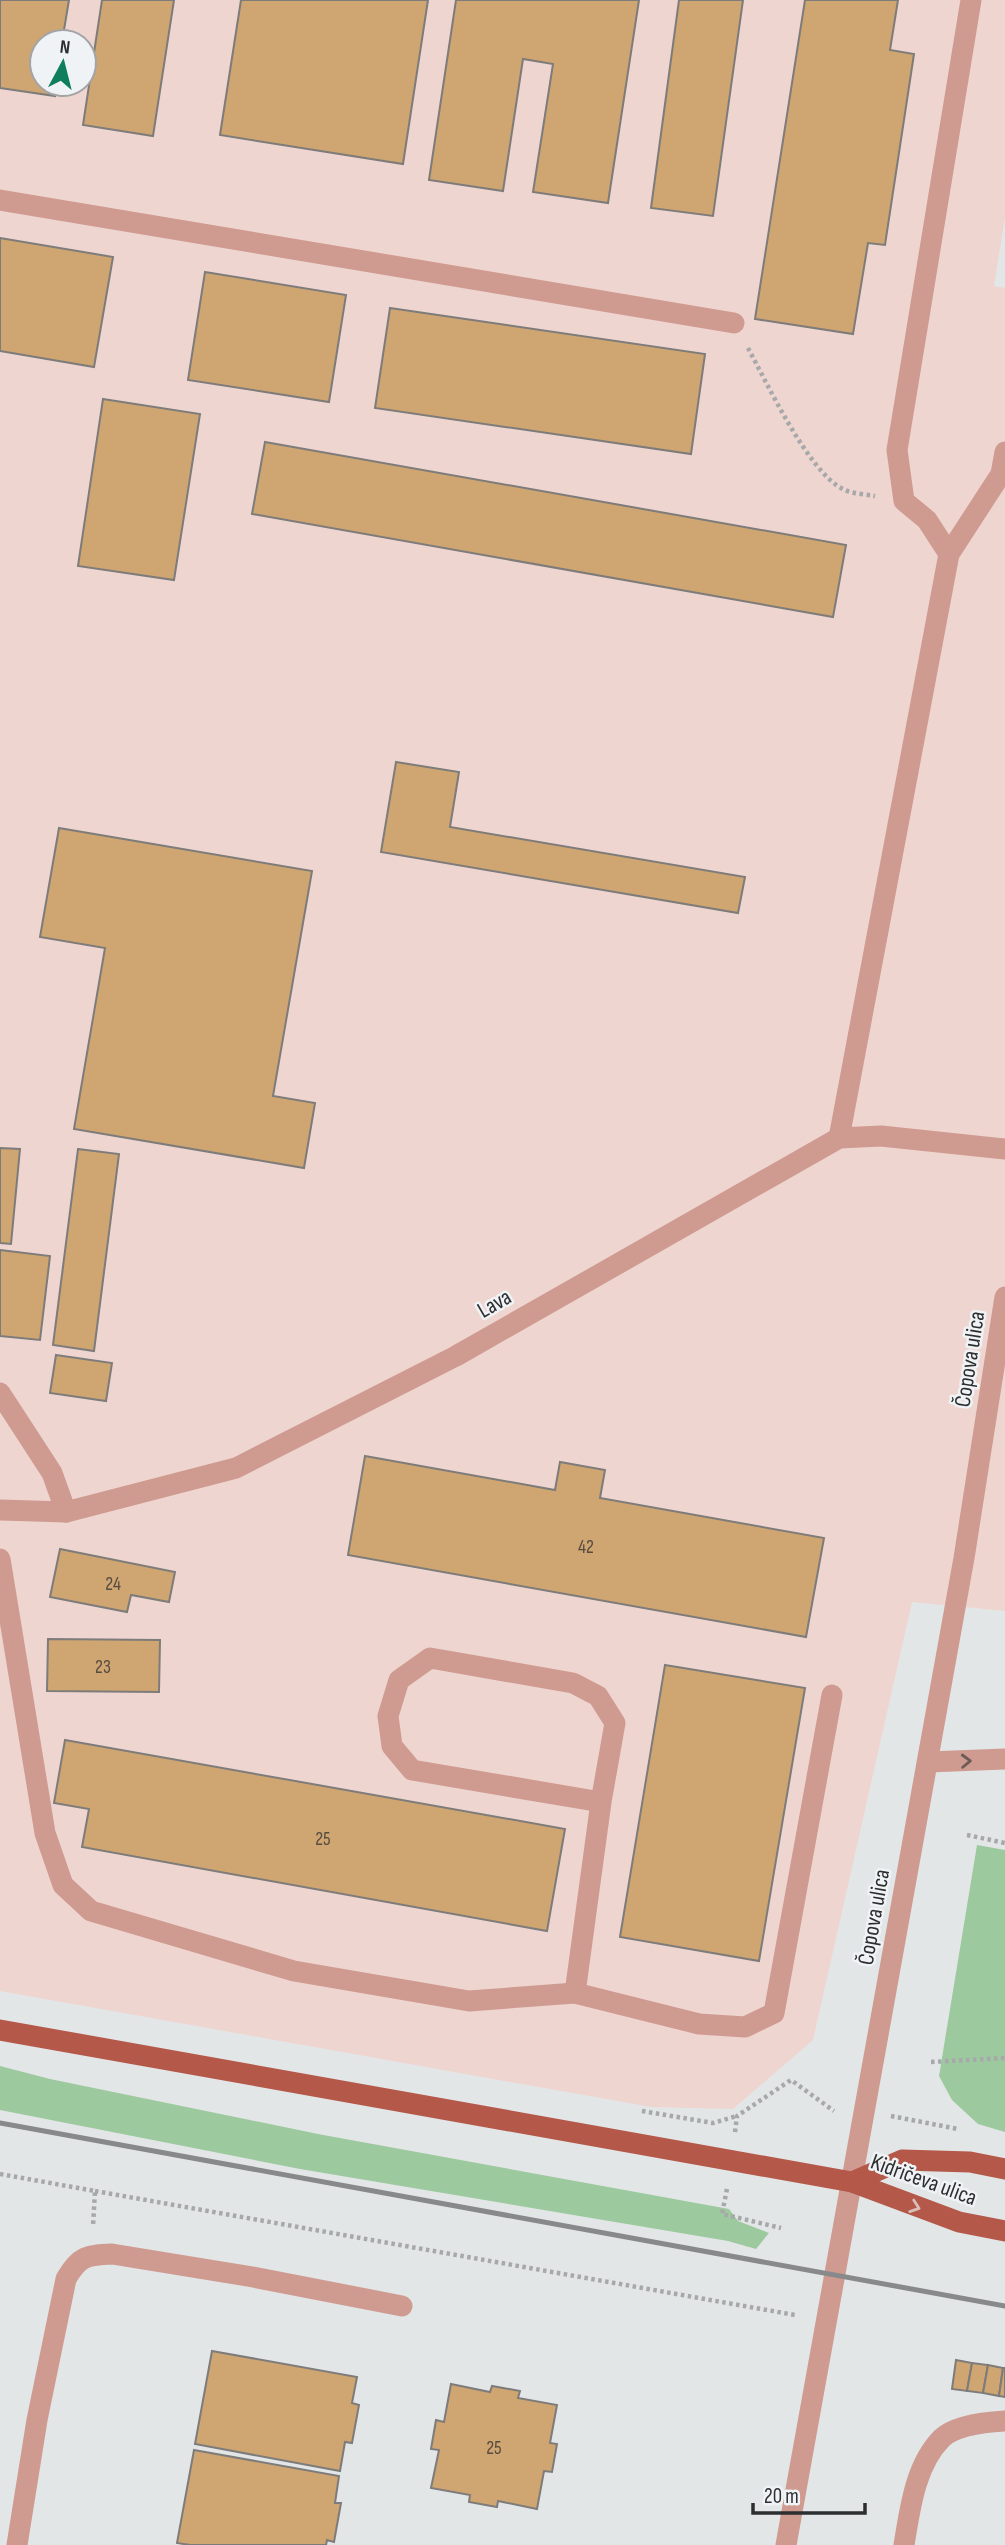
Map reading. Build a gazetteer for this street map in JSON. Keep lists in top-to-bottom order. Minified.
{"streets":{"main road":["Kidričeva ulica"],"street":["Lava","Čopova ulica"]},"crossings":[["Čopova ulica","Kidričeva ulica"]],"one_way":["Kidričeva ulica"],"house_numbers":["42","24","23","25","25"],"scale_bar":"20 m","north":"top"}
